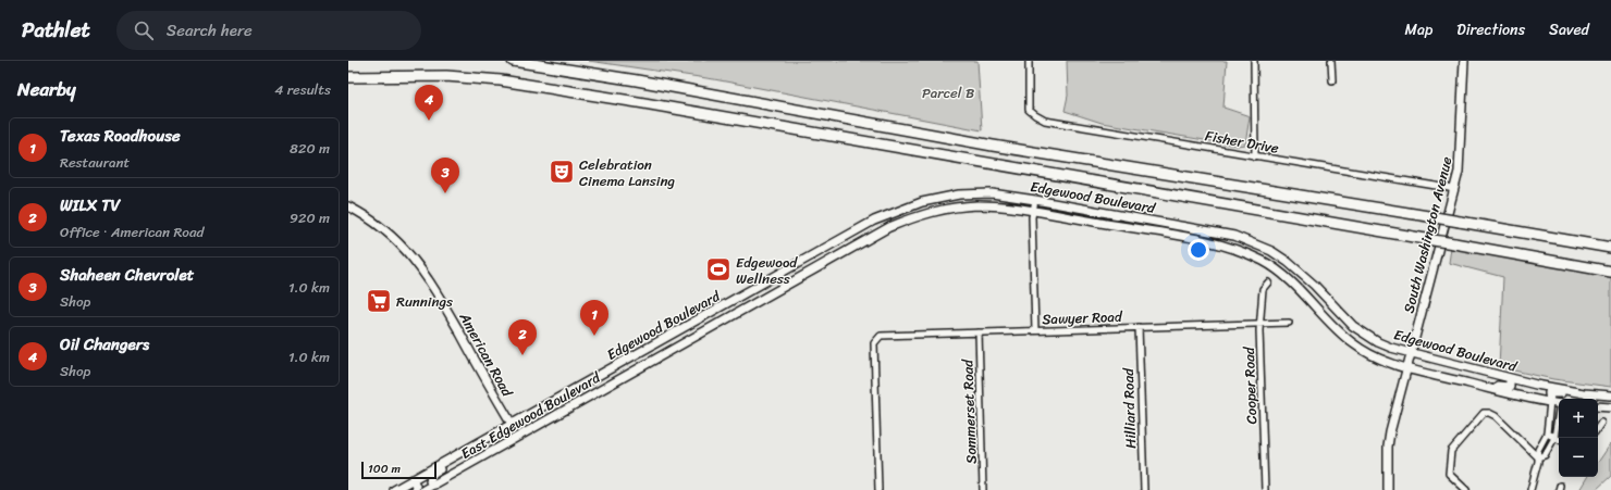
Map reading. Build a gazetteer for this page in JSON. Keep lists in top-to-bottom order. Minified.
{"streets":{"street":["Fisher Drive","Edgewood Boulevard","South Washington Avenue","Sawyer Road","American Road","Cooper Road","Hilliard Road","Sommerset Road","East Edgewood Boulevard"]},"crossings":[["Fisher Drive","South Washington Avenue"],["Edgewood Boulevard","South Washington Avenue"],["Edgewood Boulevard","East Edgewood Boulevard"],["South Washington Avenue","East Edgewood Boulevard"],["Sawyer Road","Cooper Road"],["Sawyer Road","Hilliard Road"],["Sawyer Road","Sommerset Road"],["American Road","East Edgewood Boulevard"]],"parks":["Parcel B"],"places":{"theatre":["Celebration Cinema Lansing"],"sports":["Edgewood Wellness"],"supermarket":["Runnings"]},"scale_bar":"100 m","page":{"header":"Pathlet","search":"Search here","nav":["Map","Directions","Saved"],"heading":["Nearby","4 results"],"pins":["4","3","1","2"],"list":[{"mark":"1","name":"Texas Roadhouse","note":"Restaurant","value":"820 m"},{"mark":"2","name":"WILX TV","note":"Office · American Road","value":"920 m"},{"mark":"3","name":"Shaheen Chevrolet","note":"Shop","value":"1.0 km"},{"mark":"4","name":"Oil Changers","note":"Shop","value":"1.0 km"}],"map_buttons":["+","−"],"scale":"100 m"}}
